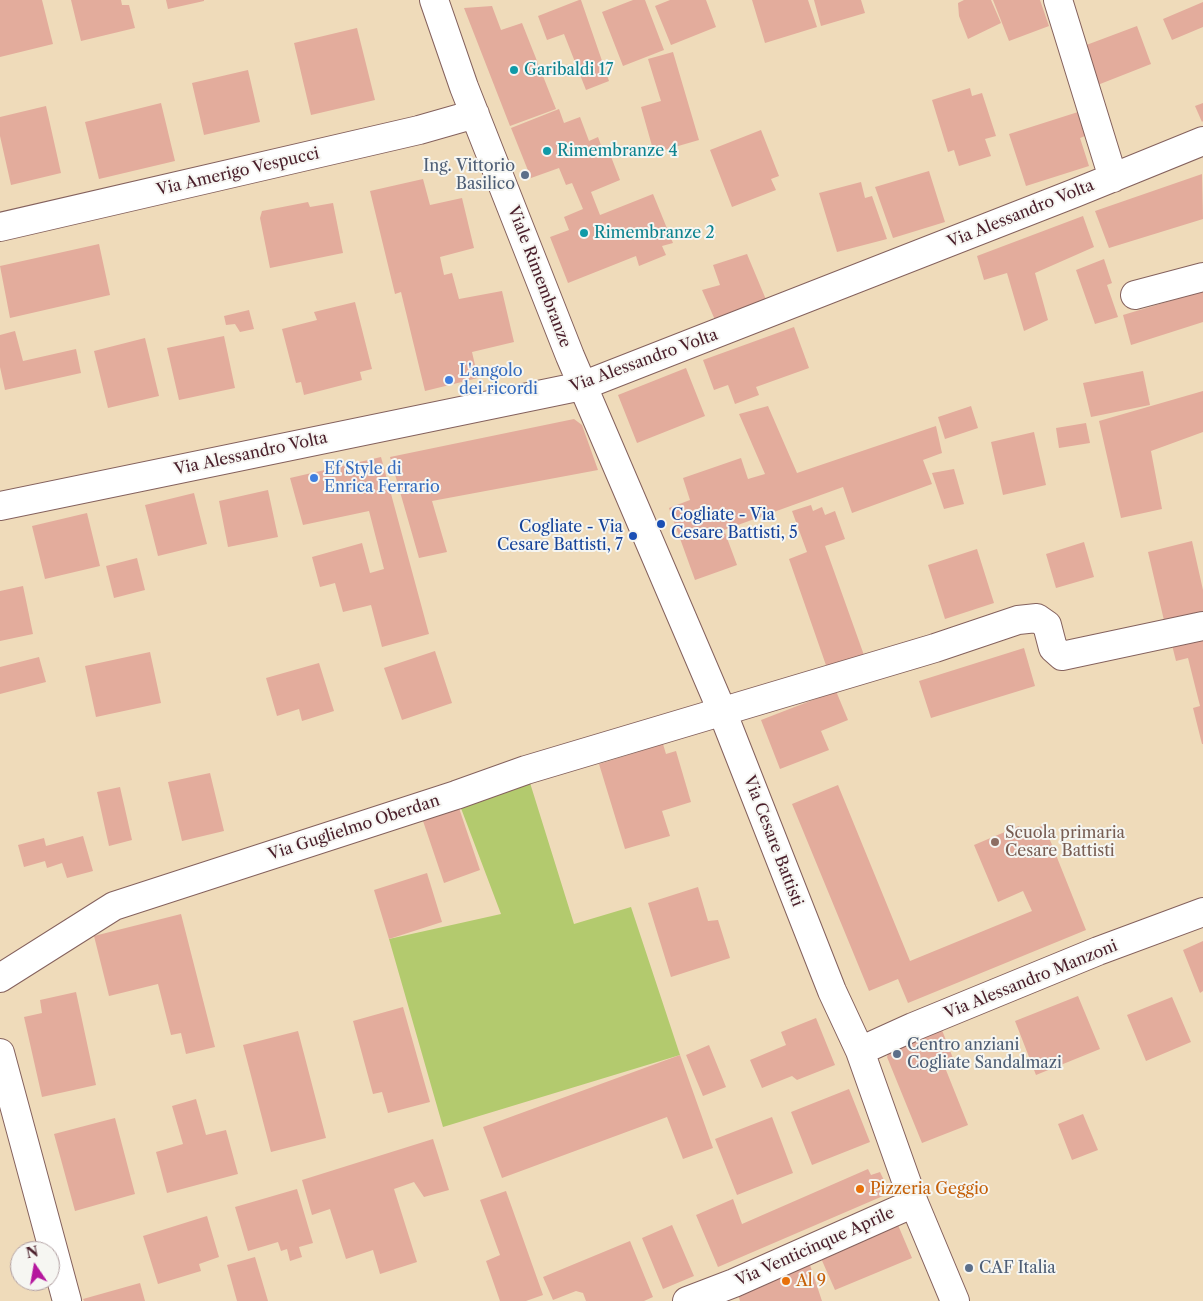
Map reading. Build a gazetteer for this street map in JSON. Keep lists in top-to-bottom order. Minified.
{"streets":{"street":["Via Amerigo Vespucci","Via Alessandro Volta","Viale Rimembranze","Via Guglielmo Oberdan","Via Cesare Battisti","Via Alessandro Manzoni","Via Venticinque Aprile"]},"crossings":[["Via Amerigo Vespucci","Viale Rimembranze"],["Via Alessandro Volta","Viale Rimembranze"],["Via Alessandro Volta","Via Cesare Battisti"],["Viale Rimembranze","Via Cesare Battisti"],["Via Guglielmo Oberdan","Via Cesare Battisti"],["Via Cesare Battisti","Via Alessandro Manzoni"],["Via Cesare Battisti","Via Venticinque Aprile"]],"places":["Garibaldi 17","Rimembranze 4","Ing. Vittorio Basilico","Rimembranze 2","L'angolo dei ricordi","Ef Style di Enrica Ferrario","Cogliate - Via Cesare Battisti, 5","Cogliate - Via Cesare Battisti, 7","Scuola primaria Cesare Battisti","Centro anziani Cogliate Sandalmazi","Pizzeria Geggio","CAF Italia","Al 9"],"north":"top"}
